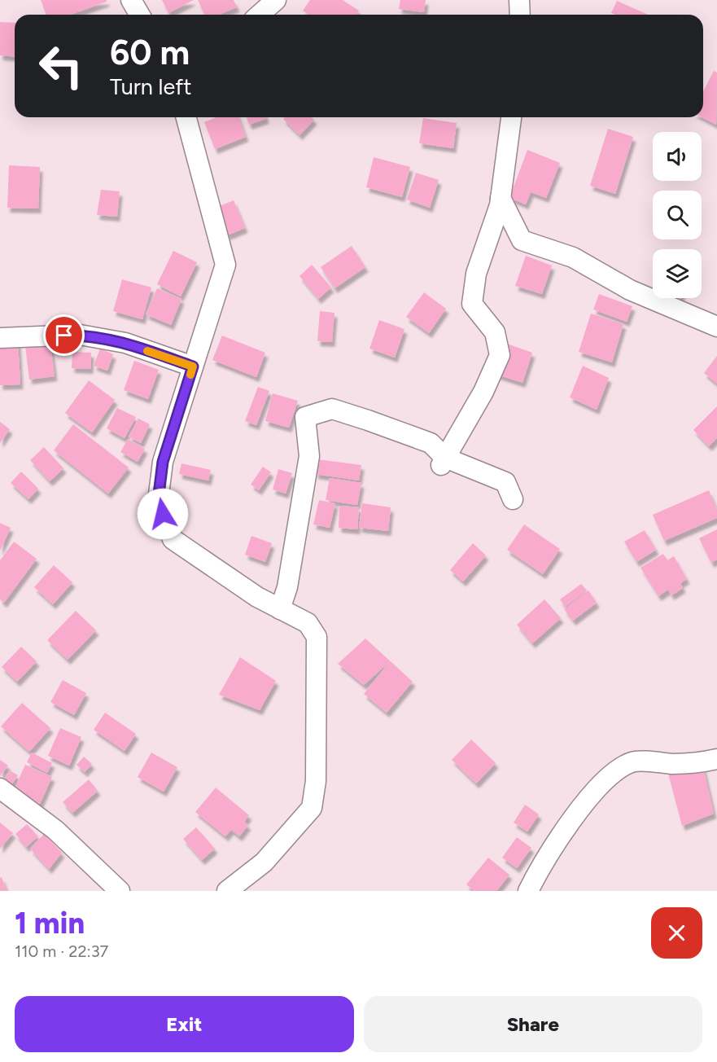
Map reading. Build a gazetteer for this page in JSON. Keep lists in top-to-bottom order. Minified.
{"page":{"turn":["60 m","Turn left"],"heading":["1 min","110 m · 22:37"],"buttons":["Exit","Share"]}}
